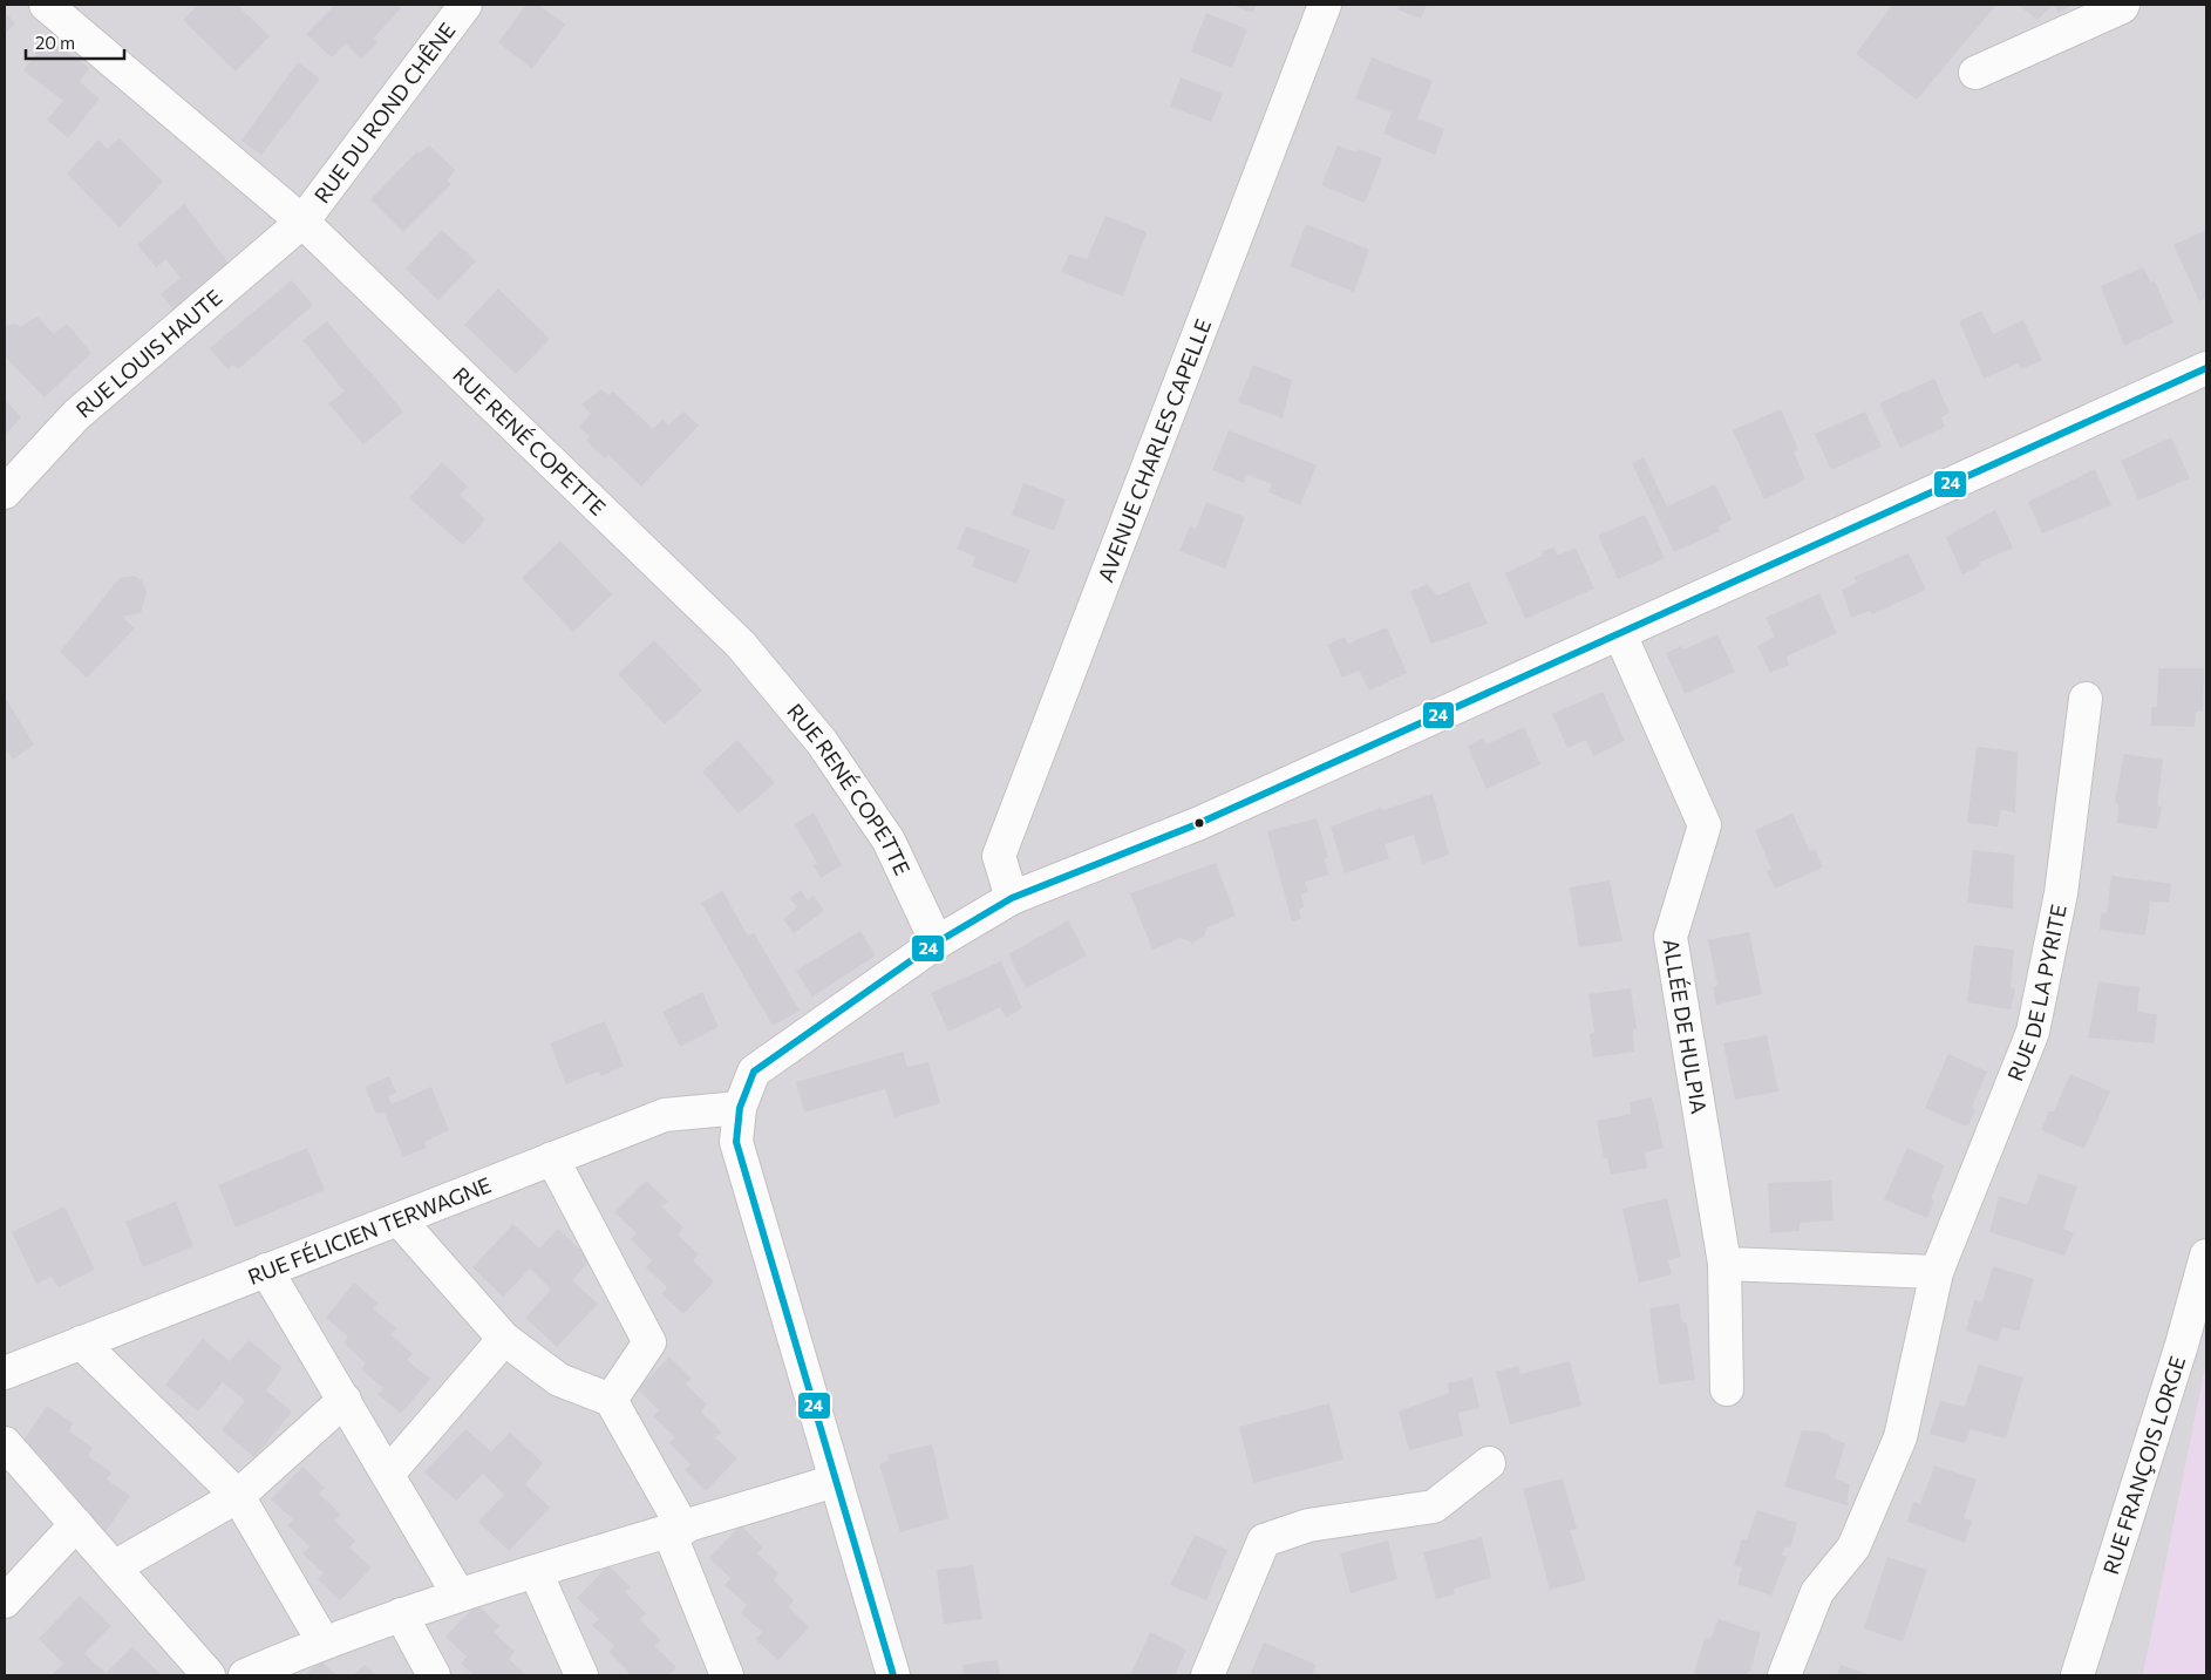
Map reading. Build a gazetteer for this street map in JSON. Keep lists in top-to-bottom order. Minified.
{"streets":{"street":["RUE DU ROND CHÊNE","RUE LOUIS HAUTE","RUE RENÉ COPETTE","AVENUE CHARLES CAPELLE","RUE DE LA PYRITE","ALLÉE DE HULPIA","RUE FÉLICIEN TERWAGNE","RUE FRANÇOIS LORGE"]},"crossings":[["RUE DU ROND CHÊNE","RUE LOUIS HAUTE"],["RUE DU ROND CHÊNE","RUE RENÉ COPETTE"],["RUE LOUIS HAUTE","RUE RENÉ COPETTE"]],"lines":["transit line 24"],"scale_bar":"20 m"}
